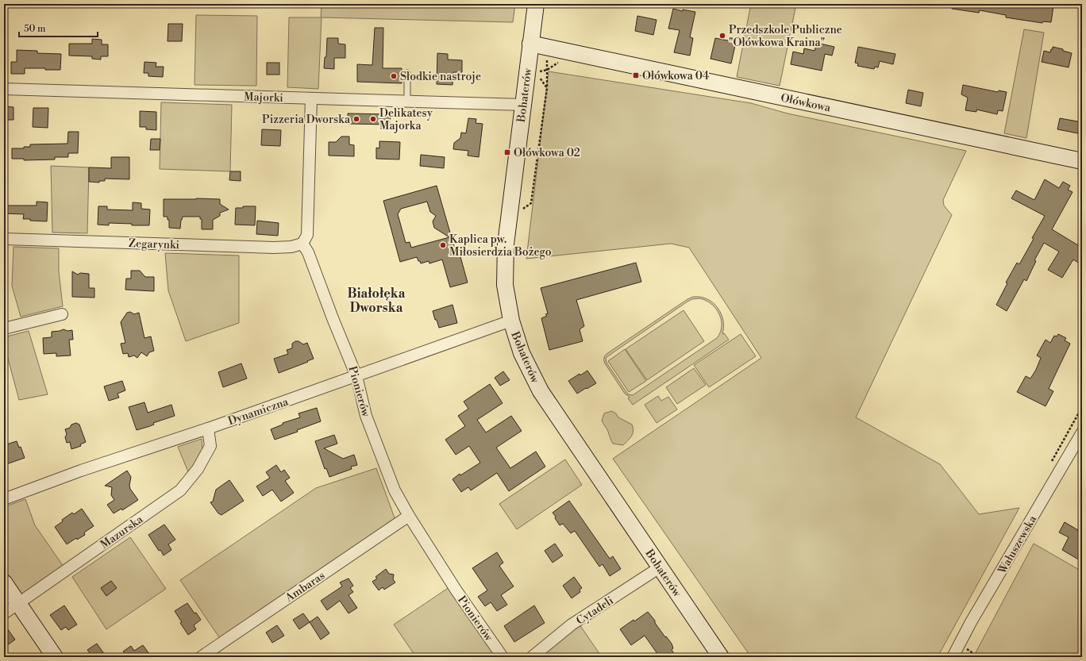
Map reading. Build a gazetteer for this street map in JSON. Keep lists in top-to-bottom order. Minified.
{"streets":{"street":["Bohaterów","Majorki","Ołówkowa","Zegarynki","Pionierów","Dynamiczna","Mazurska","Wałuszewska","Ambaras","Cytadeli"]},"crossings":[["Bohaterów","Majorki"],["Bohaterów","Ołówkowa"],["Bohaterów","Dynamiczna"],["Bohaterów","Cytadeli"],["Zegarynki","Pionierów"],["Pionierów","Dynamiczna"],["Pionierów","Ambaras"],["Dynamiczna","Mazurska"]],"districts":["Białołęka Dworska"],"places":{"other":["Przedszkole Publiczne \"Ołówkowa Kraina\"","Słodkie nastroje","Pizzeria Dworska","Delikatesy Majorka","Kaplica pw. Miłosierdzia Bożego"],"transit":["Ołówkowa 04","Ołówkowa 02"]},"scale_bar":"50 m"}
